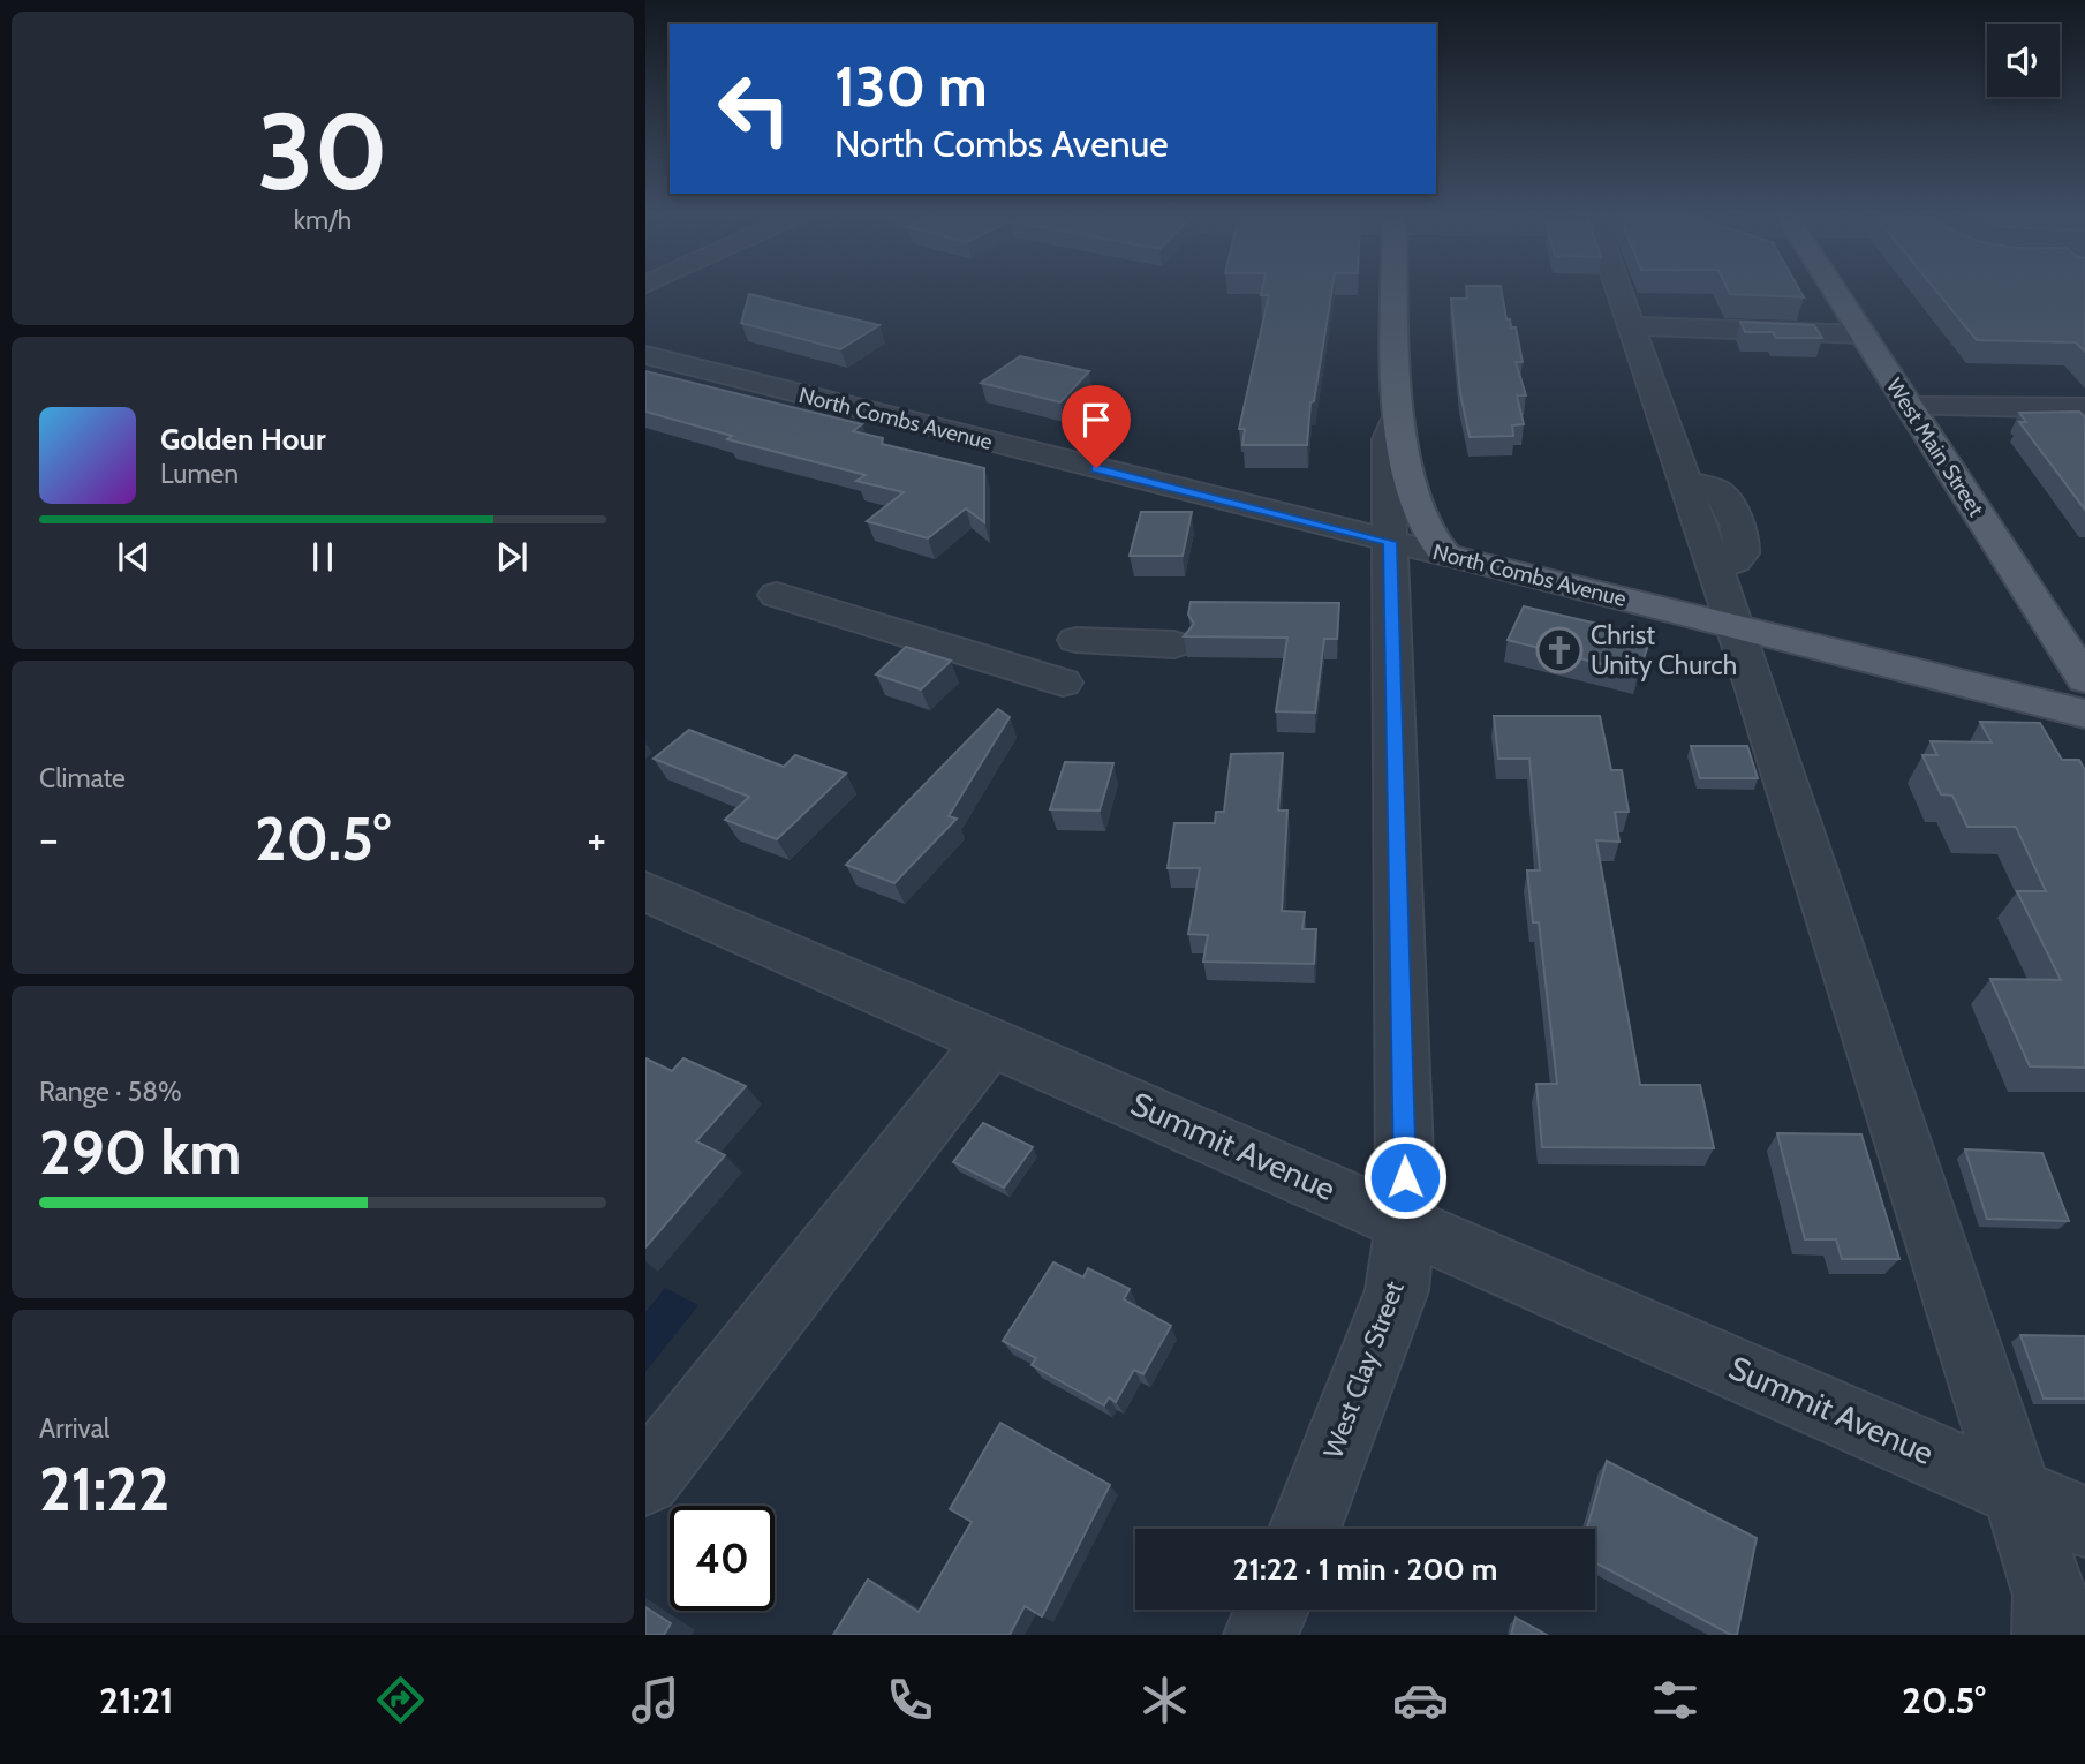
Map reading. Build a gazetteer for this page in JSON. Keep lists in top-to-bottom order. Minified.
{"streets":{"main road":["North Combs Avenue","West Main Street","West Clay Street"],"street":["Summit Avenue"]},"crossings":[["North Combs Avenue","West Clay Street"],["Summit Avenue","West Clay Street"]],"places":{"church":["Christ Unity Church"]},"page":{"tile":[["30","km/h"],"Climate",["Range · 58%","290 km"],["Arrival","21:22"]],"turn":["130 m","North Combs Avenue"],"song":["Golden Hour","Lumen"],"heat":["−","20.5°","+"],"limit":"40","trip":"21:22 · 1 min · 200 m","tabs":["21:21","20.5°"]}}
